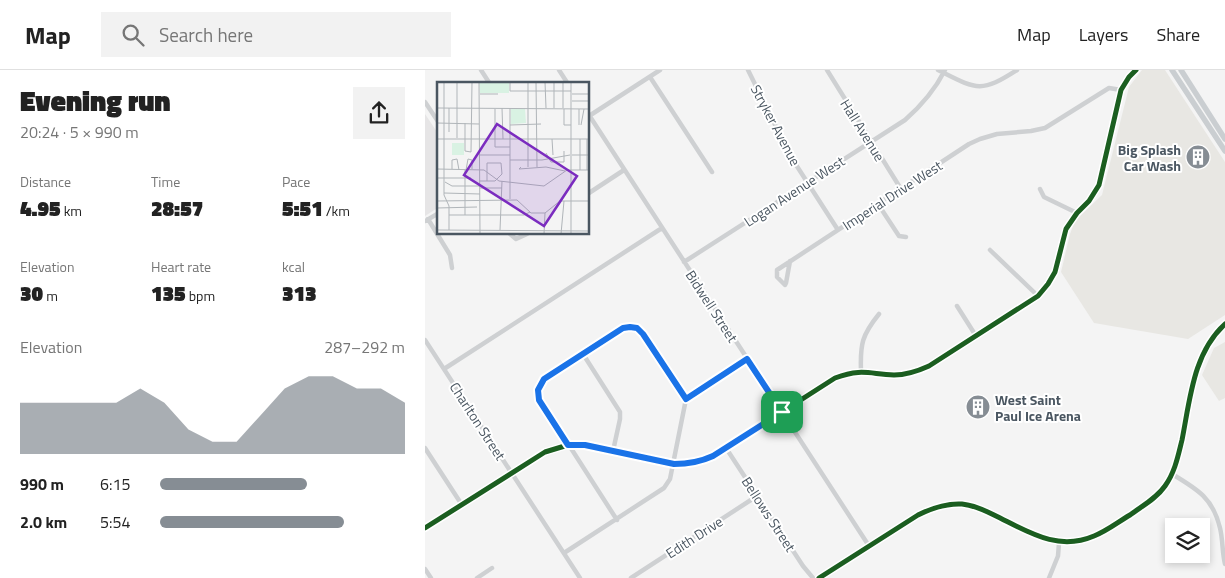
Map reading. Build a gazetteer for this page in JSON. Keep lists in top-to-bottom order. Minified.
{"streets":{"street":["Stryker Avenue","Hall Avenue","Logan Avenue West","Imperial Drive West","Bidwell Street","Charlton Street","Bellows Street","Edith Drive"]},"crossings":[["Stryker Avenue","Logan Avenue West"],["Stryker Avenue","Imperial Drive West"],["Hall Avenue","Logan Avenue West"],["Hall Avenue","Imperial Drive West"],["Logan Avenue West","Bidwell Street"],["Bellows Street","Edith Drive"]],"places":{"building":["Big Splash Car Wash","West Saint Paul Ice Arena"]},"page":{"header":"Map","search":"Search here","nav":["Map","Layers","Share"],"heading":["Evening run","20:24 · 5 × 990 m"],"stats":[["Distance","4.95 km"],["Time","28:57"],["Pace","5:51 /km"],["Elevation","30 m"],["Heart rate","135 bpm"],["kcal","313"]],"chart":["Elevation","287–292 m"],"list":[{"name":"990 m","note":"6:15"},{"name":"2.0 km","note":"5:54"}]}}
